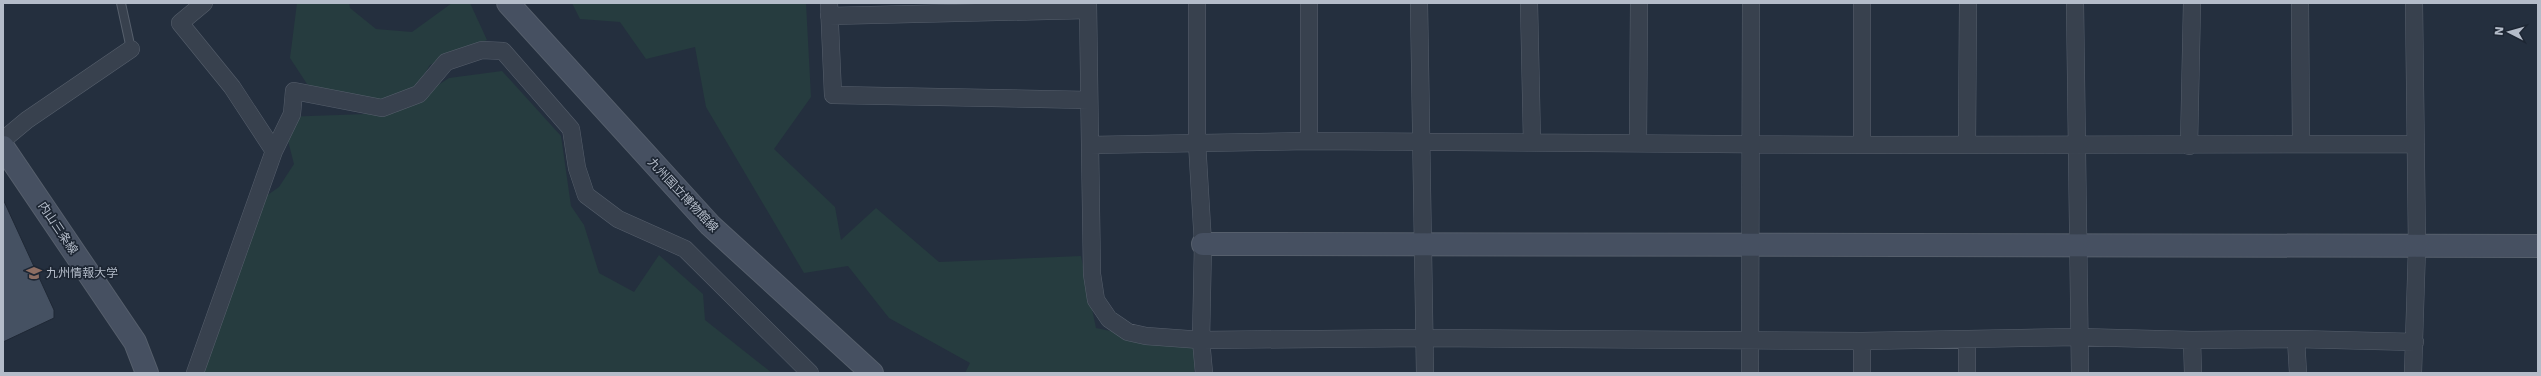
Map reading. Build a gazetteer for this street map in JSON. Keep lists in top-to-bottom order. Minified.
{"streets":{"street":["九州国立博物館線","内山三条線"]},"places":{"school or university":["九州情報大学"]},"north":"left"}
